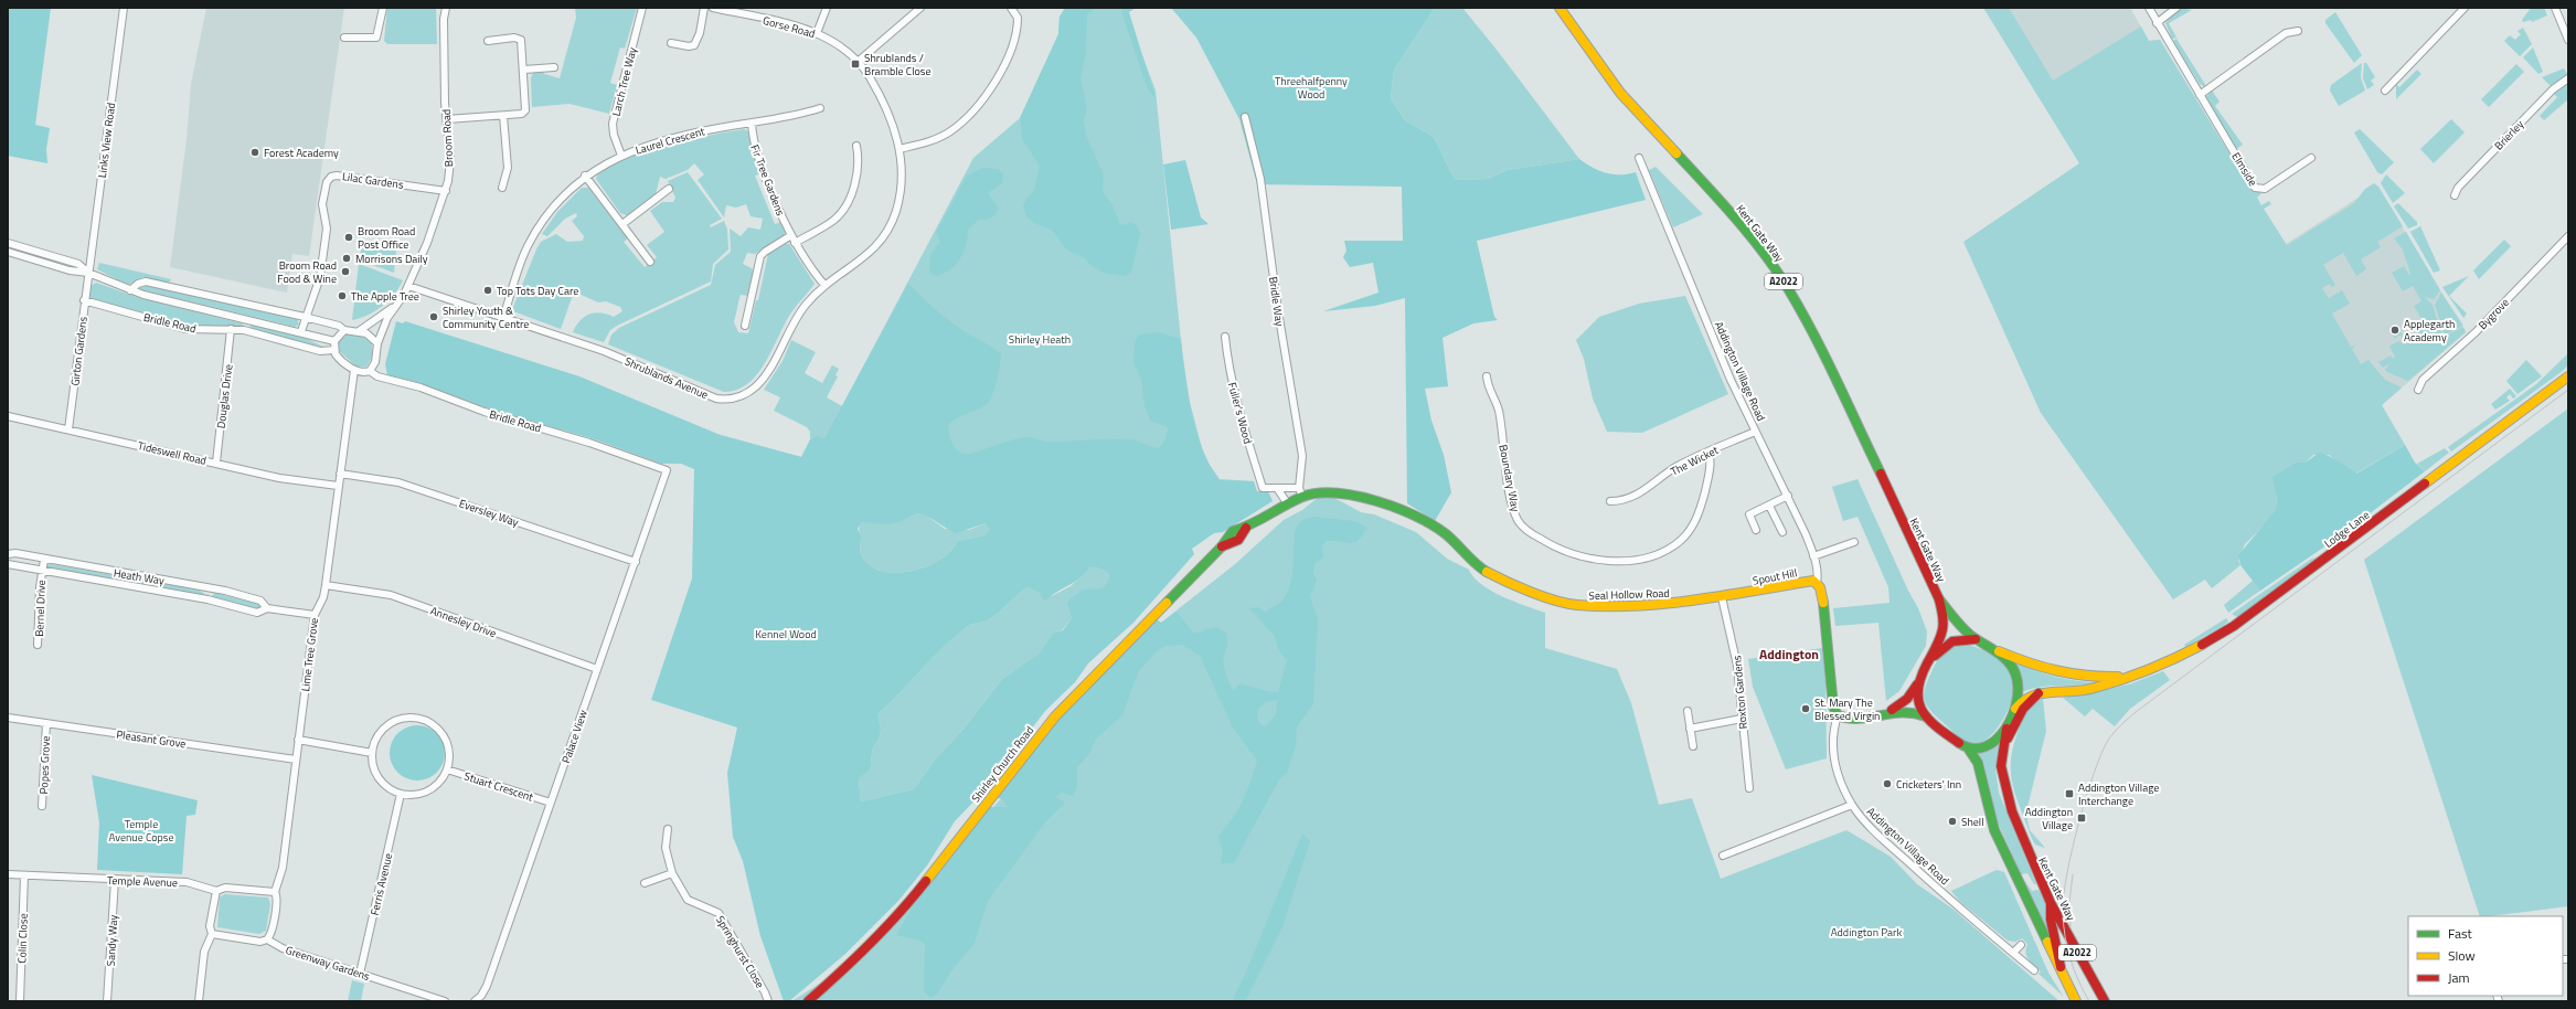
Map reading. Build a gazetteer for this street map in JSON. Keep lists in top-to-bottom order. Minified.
{"streets":{"main road":["Kent Gate Way","A2022","Addington Village Road","Lodge Lane","Spout Hill","Seal Hollow Road","Shirley Church Road"],"street":["Gorse Road","Larch Tree Way","Brierley","Broom Road","Links View Road","Laurel Crescent","Elmside","Lilac Gardens","Fir Tree Gardens","Bridle Way","Bygrove","Bridle Road","Girton Gardens","Shrublands Avenue","Douglas Drive","Fuller's Wood","Tideswell Road","The Wicket","Boundary Way","Eversley Way","Heath Way","Bernel Drive","Annesley Drive","Lime Tree Grove","Roxton Gardens","Palace View","Pleasant Grove","Popes Grove","Stuart Crescent","Temple Avenue","Ferris Avenue","Colin Close","Sandy Way","Springhurst Close","Greenway Gardens"]},"crossings":[["Gorse Road","Shrublands Avenue"],["Larch Tree Way","Laurel Crescent"],["Broom Road","Lilac Gardens"],["Broom Road","Bridle Road"],["Broom Road","Shrublands Avenue"],["Broom Road","Lime Tree Grove"],["Links View Road","Bridle Road"],["Links View Road","Girton Gardens"],["Laurel Crescent","Fir Tree Gardens"],["Laurel Crescent","Shrublands Avenue"],["Lilac Gardens","Bridle Road"],["Fir Tree Gardens","Shrublands Avenue"],["Kent Gate Way","A2022"],["Kent Gate Way","Lodge Lane"],["A2022","Lodge Lane"],["Bridle Road","Girton Gardens"],["Bridle Road","Douglas Drive"],["Bridle Road","Lime Tree Grove"],["Bridle Road","Palace View"],["Girton Gardens","Tideswell Road"],["Addington Village Road","The Wicket"],["Addington Village Road","Spout Hill"],["Douglas Drive","Tideswell Road"],["Tideswell Road","Lime Tree Grove"],["The Wicket","Boundary Way"],["Eversley Way","Lime Tree Grove"],["Eversley Way","Palace View"],["Heath Way","Bernel Drive"],["Heath Way","Lime Tree Grove"],["Spout Hill","Seal Hollow Road"],["Spout Hill","Roxton Gardens"],["Seal Hollow Road","Roxton Gardens"],["Seal Hollow Road","Shirley Church Road"],["Annesley Drive","Lime Tree Grove"],["Annesley Drive","Palace View"],["Lime Tree Grove","Pleasant Grove"],["Lime Tree Grove","Temple Avenue"],["Lime Tree Grove","Greenway Gardens"],["Palace View","Stuart Crescent"],["Pleasant Grove","Popes Grove"],["Stuart Crescent","Ferris Avenue"],["Temple Avenue","Colin Close"],["Temple Avenue","Sandy Way"],["Ferris Avenue","Greenway Gardens"]],"districts":["Addington"],"parks":["Threehalfpenny Wood","Shirley Heath","Kennel Wood","Temple Avenue Copse","Addington Park"],"places":{"transit":["Shrublands / Bramble Close","Addington Village Interchange","Addington Village"],"other":["Forest Academy","Broom Road Post Office","Morrisons Daily","Broom Road Food & Wine","Top Tots Day Care","The Apple Tree","Shirley Youth & Community Centre","Applegarth Academy","St. Mary The Blessed Virgin","Cricketers' Inn","Shell"]},"legend":["Fast","Slow","Jam"]}
